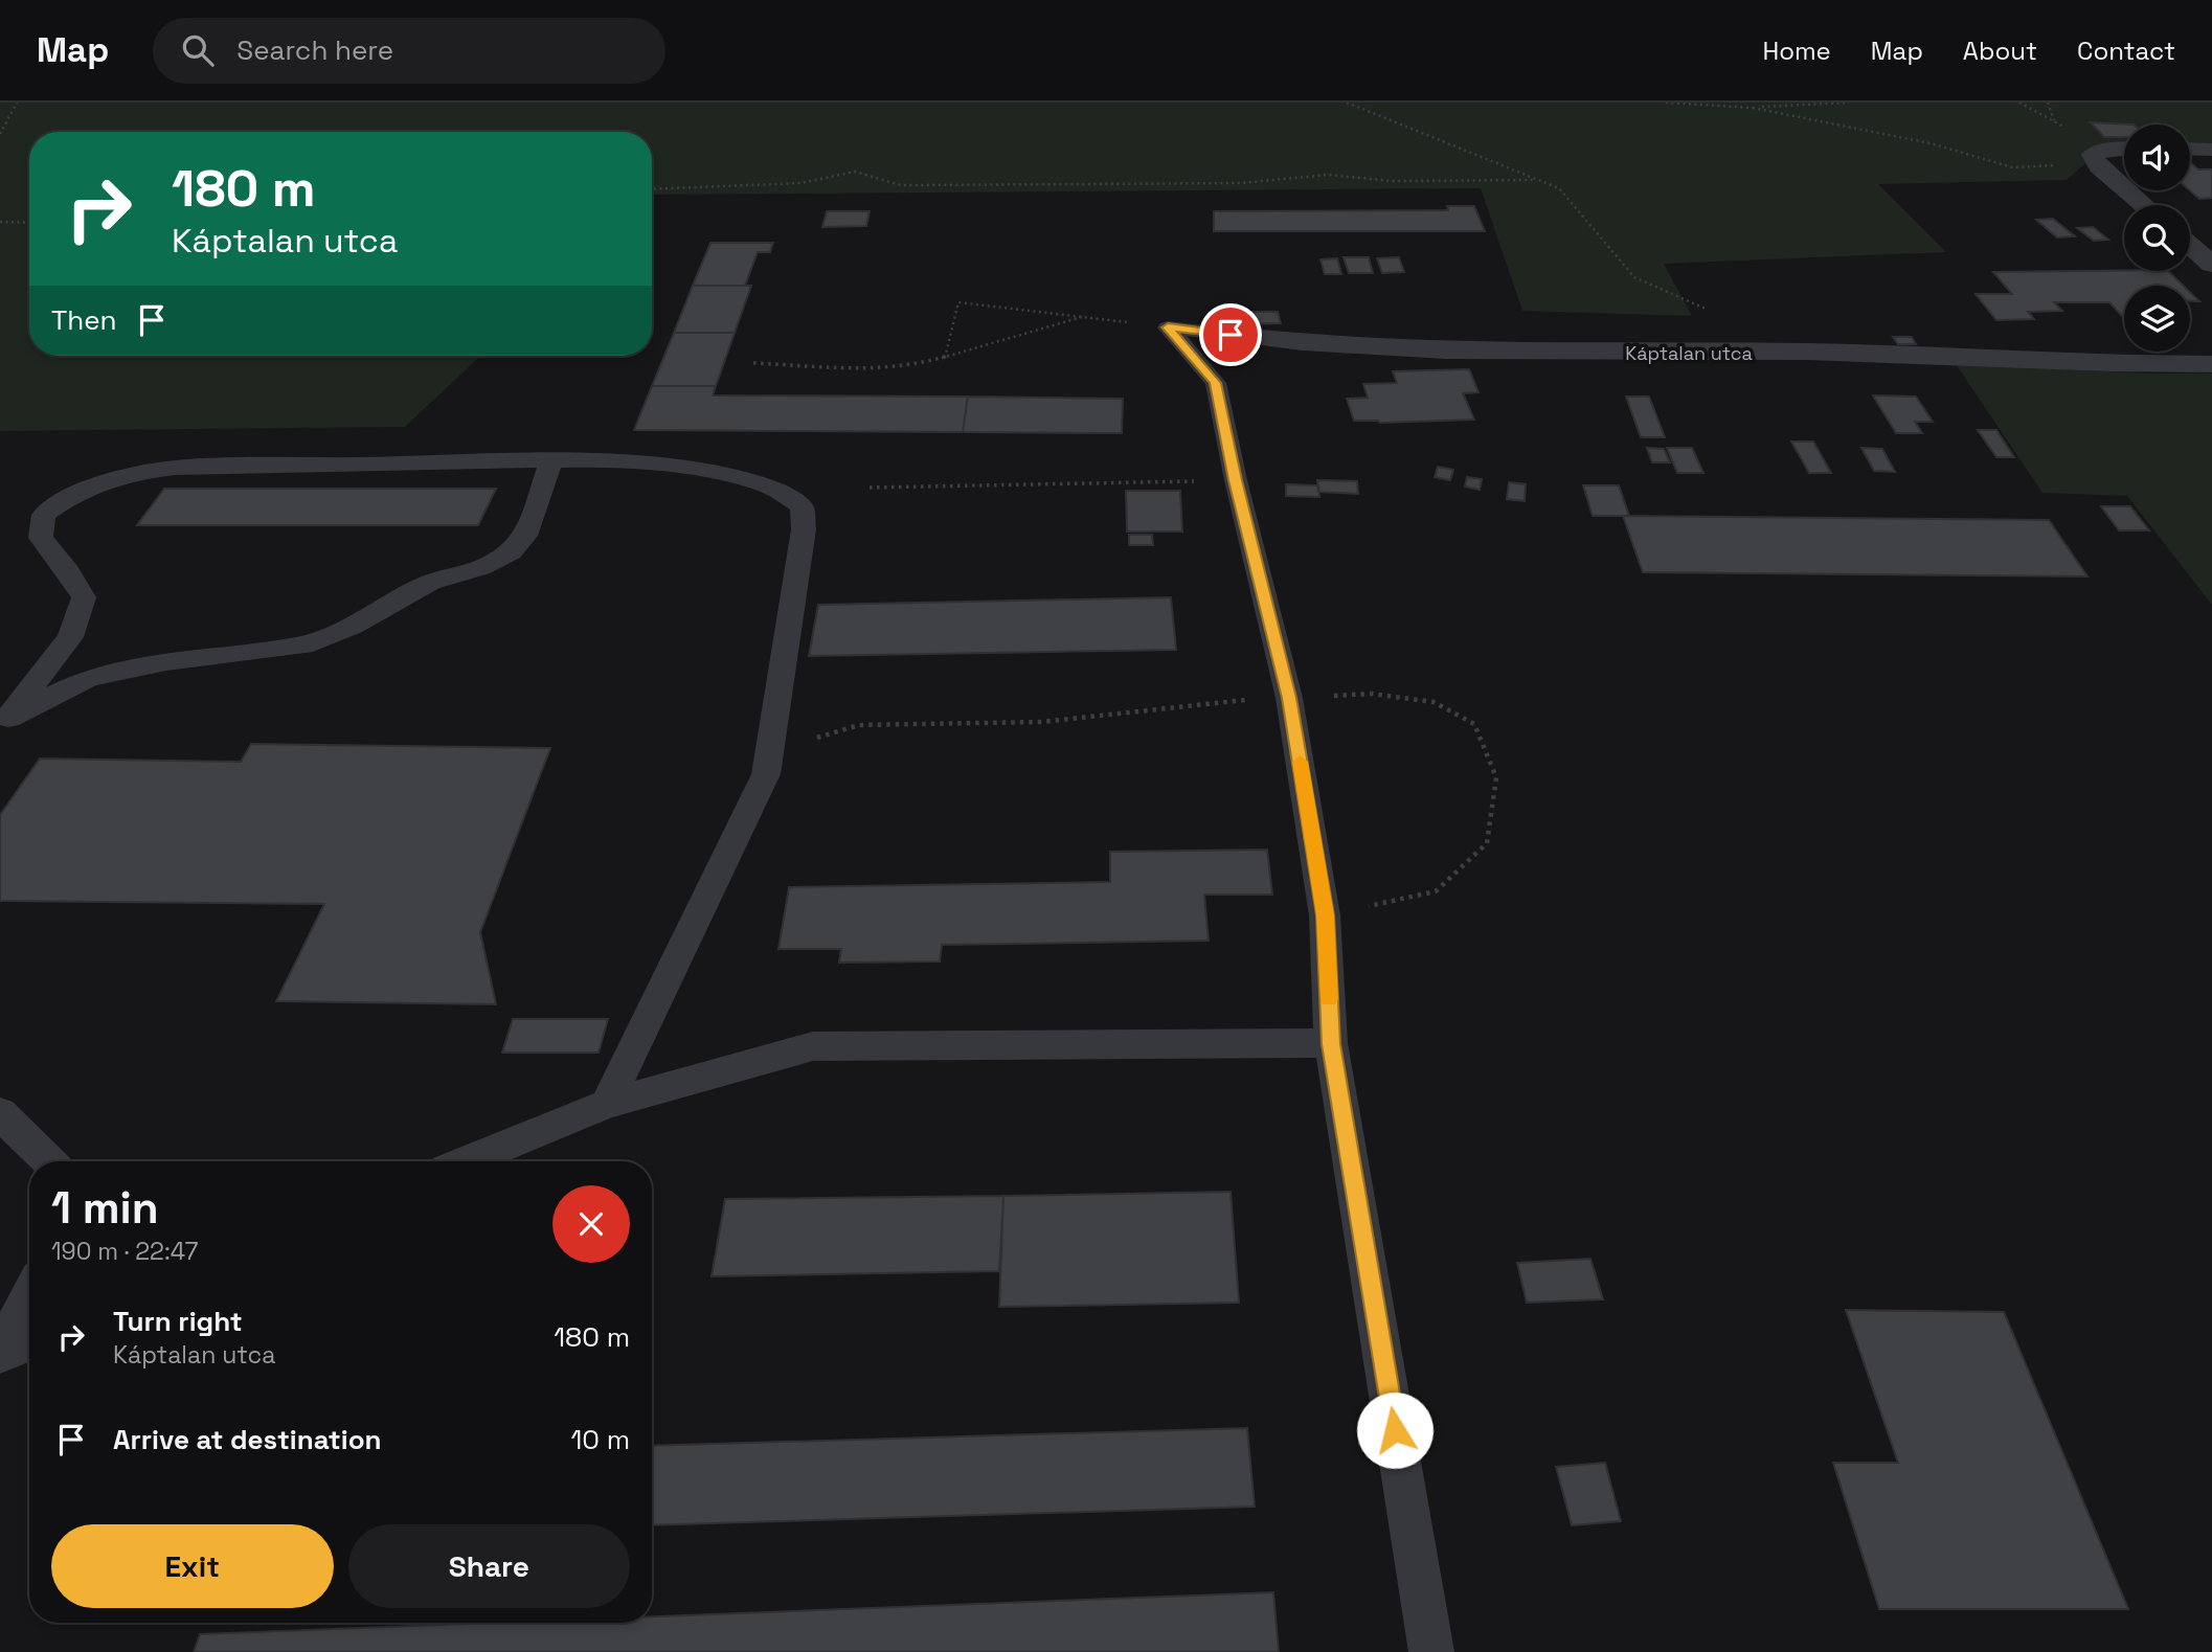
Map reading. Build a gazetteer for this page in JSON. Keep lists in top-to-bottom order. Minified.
{"streets":{"street":["Káptalan utca"]},"page":{"header":"Map","search":"Search here","nav":["Home","Map","About","Contact"],"turn":["180 m","Káptalan utca"],"then":"Then","heading":["1 min","190 m · 22:47"],"list":[{"name":"Turn right","note":"Káptalan utca","value":"180 m"},{"name":"Arrive at destination","value":"10 m"}],"buttons":["Exit","Share"]}}
